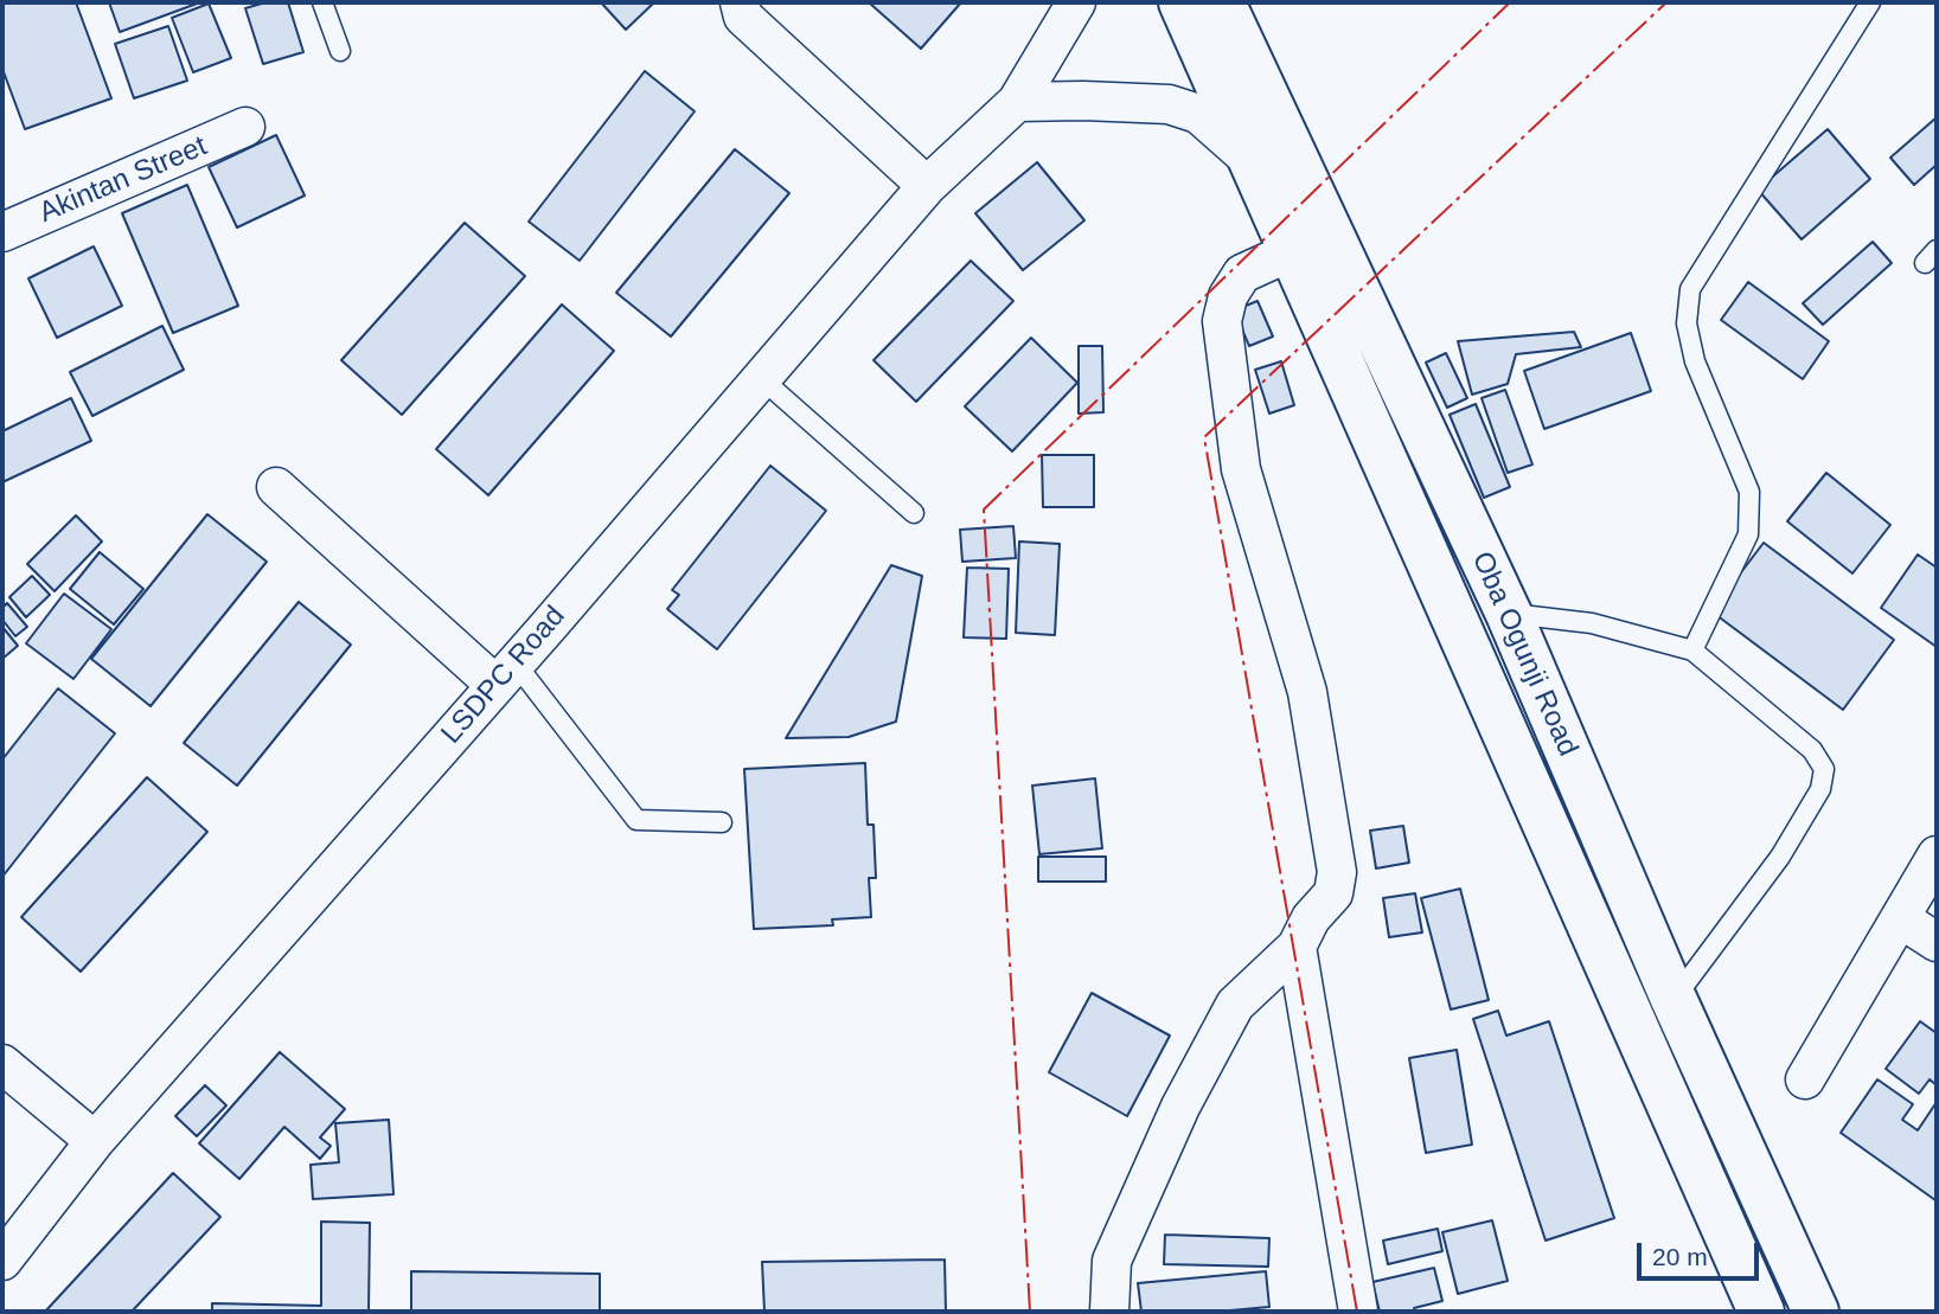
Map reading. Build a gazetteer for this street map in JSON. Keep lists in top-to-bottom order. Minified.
{"streets":{"main road":["Oba Ogunji Road"],"street":["Akintan Street","LSDPC Road"]},"scale_bar":"20 m"}
